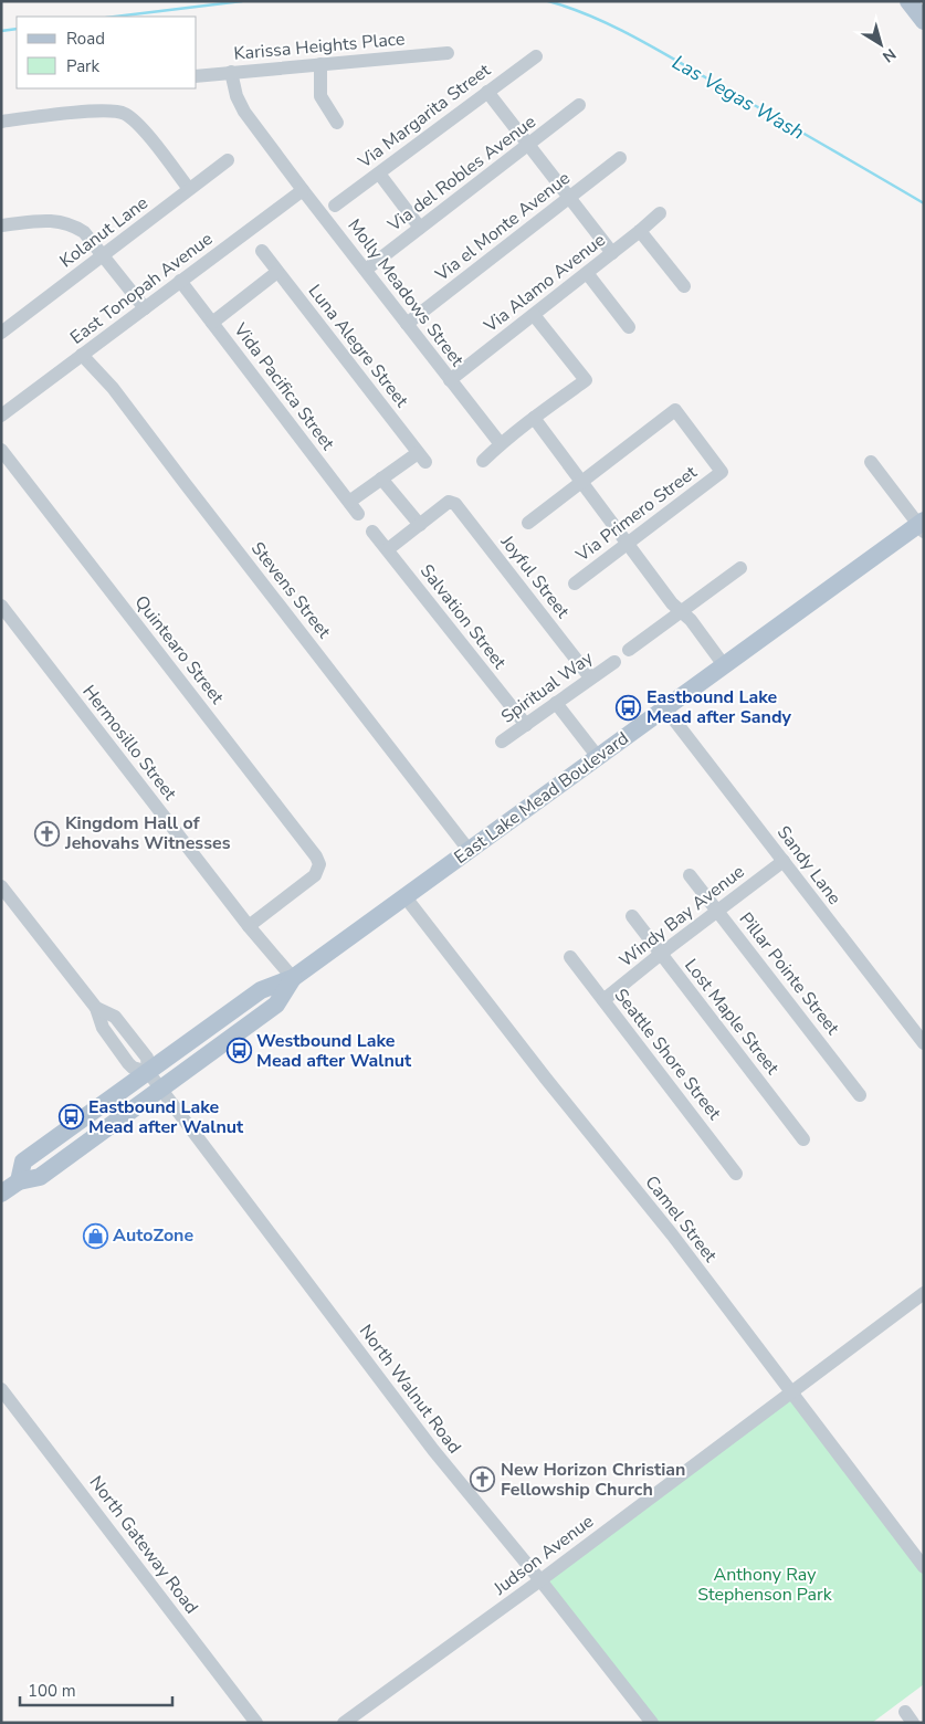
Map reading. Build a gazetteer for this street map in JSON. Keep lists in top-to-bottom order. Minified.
{"streets":{"main road":["East Lake Mead Boulevard"],"street":["Karissa Heights Place","Via Margarita Street","Via del Robles Avenue","Via el Monte Avenue","Kolanut Lane","Via Alamo Avenue","East Tonopah Avenue","Molly Meadows Street","Luna Alegre Street","Vida Pacifica Street","Via Primero Street","Joyful Street","Stevens Street","Salvation Street","Quintearo Street","Spiritual Way","Hermosillo Street","Sandy Lane","Windy Bay Avenue","Pillar Pointe Street","Lost Maple Street","Seattle Shore Street","Camel Street","North Walnut Road","North Gateway Road","Judson Avenue"]},"crossings":[["Karissa Heights Place","Molly Meadows Street"],["Via del Robles Avenue","Molly Meadows Street"],["Via el Monte Avenue","Molly Meadows Street"],["Via Alamo Avenue","Molly Meadows Street"],["East Tonopah Avenue","Molly Meadows Street"],["East Tonopah Avenue","Vida Pacifica Street"],["East Tonopah Avenue","Stevens Street"],["Joyful Street","Spiritual Way"],["Stevens Street","East Lake Mead Boulevard"],["Salvation Street","Spiritual Way"],["Quintearo Street","Hermosillo Street"],["Hermosillo Street","East Lake Mead Boulevard"],["East Lake Mead Boulevard","Sandy Lane"],["East Lake Mead Boulevard","Camel Street"],["East Lake Mead Boulevard","North Walnut Road"],["Sandy Lane","Windy Bay Avenue"],["Windy Bay Avenue","Pillar Pointe Street"],["Windy Bay Avenue","Lost Maple Street"],["Windy Bay Avenue","Seattle Shore Street"],["Camel Street","Judson Avenue"],["North Walnut Road","Judson Avenue"]],"water":["Las Vegas Wash"],"parks":["Anthony Ray Stephenson Park"],"places":{"bus stop":["Eastbound Lake Mead after Sandy","Westbound Lake Mead after Walnut","Eastbound Lake Mead after Walnut"],"church":["Kingdom Hall of Jehovahs Witnesses","New Horizon Christian Fellowship Church"],"shop":["AutoZone"]},"legend":["Road","Park"],"scale_bar":"100 m","north":"bottom right"}
